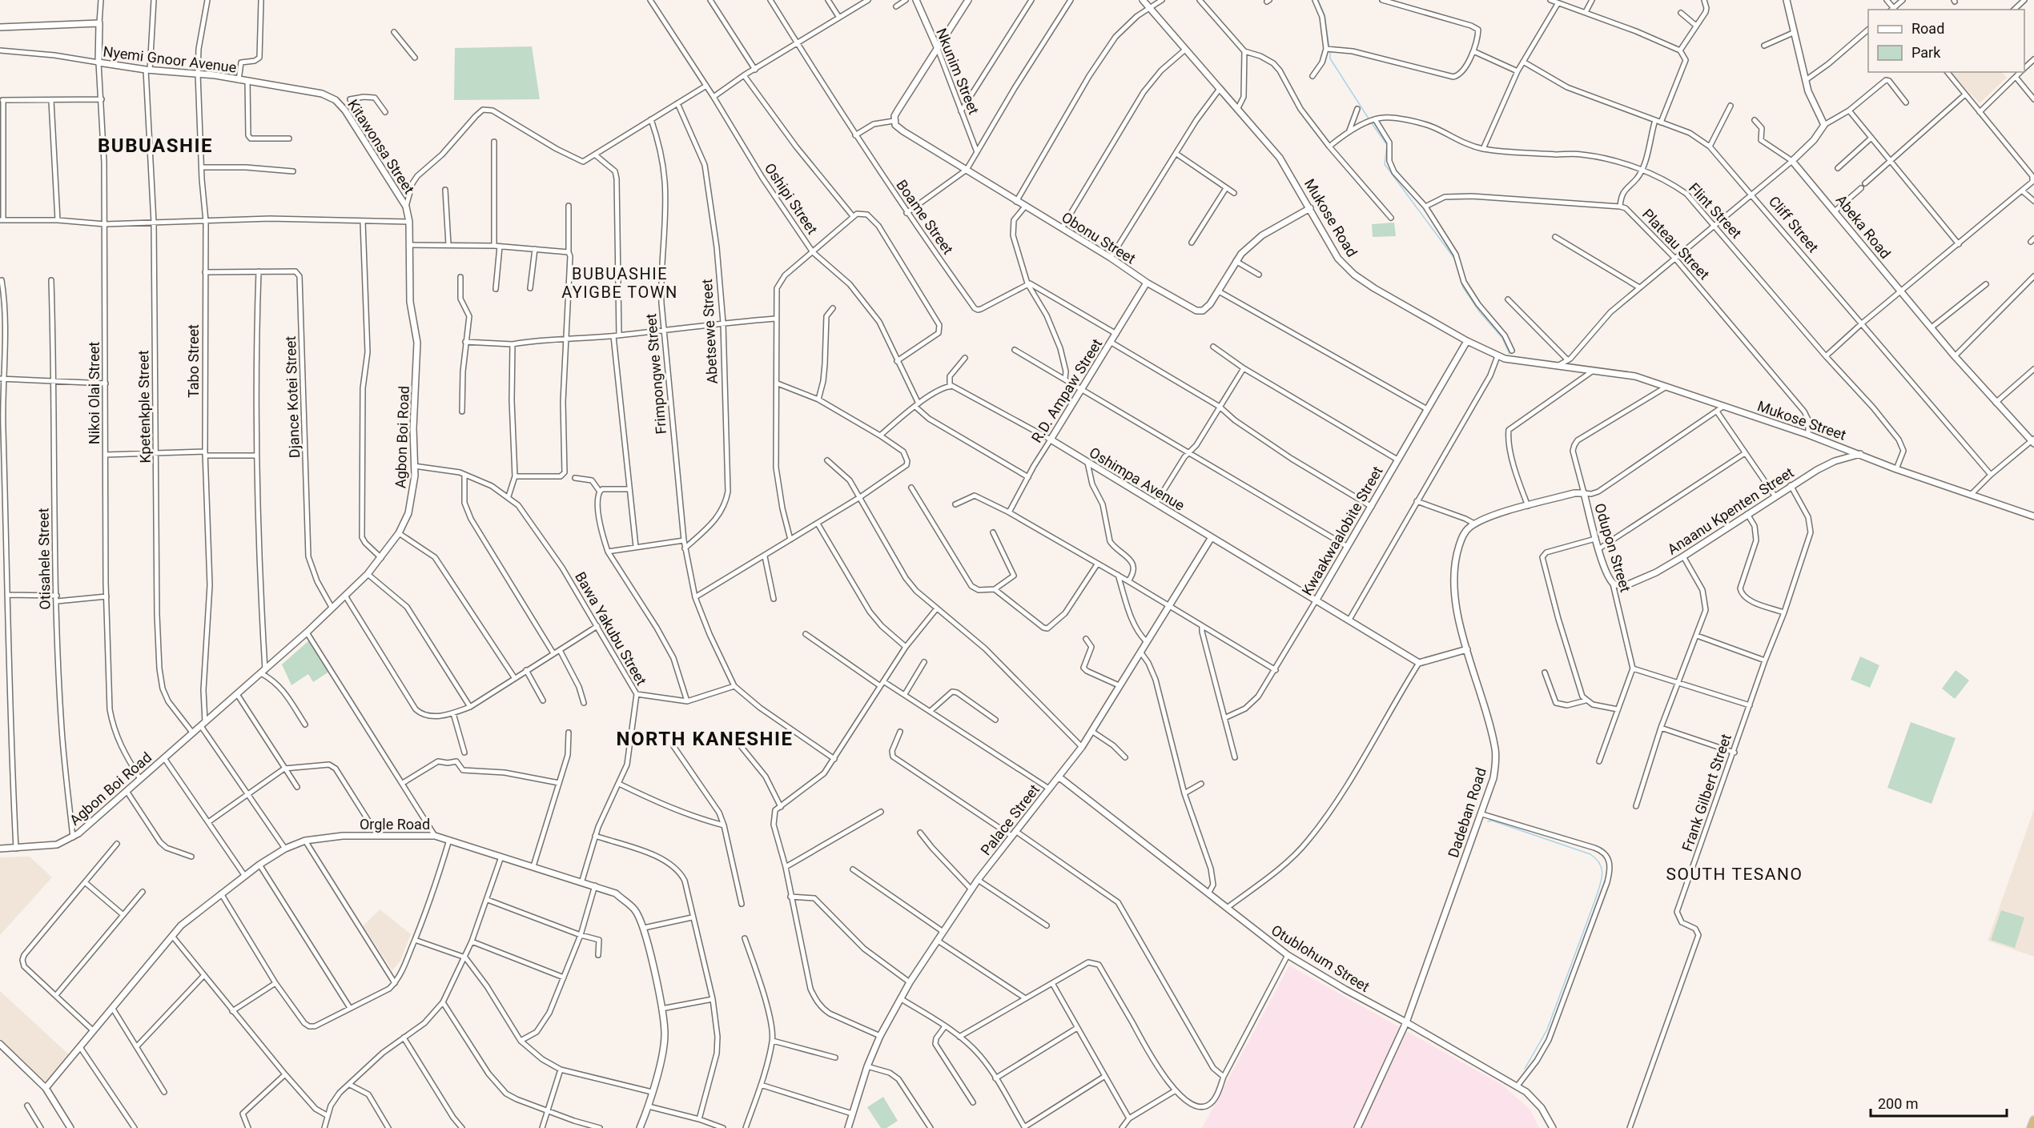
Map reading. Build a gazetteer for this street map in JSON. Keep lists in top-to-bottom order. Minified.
{"streets":{"street":["Nyemi Gnoor Avenue","Nkunim Street","Kitawonsa Street","Oshipi Street","Flint Street","Boame Street","Mukose Road","Cliff Street","Abeka Road","Obonu Street","Plateau Street","Abetsewe Street","Tabo Street","Frimpongwe Street","R.D. Ampaw Street","Nikoi Olai Street","Djance Kotei Street","Kpetenkple Street","Mukose Street","Agbon Boi Road","Oshimpa Avenue","Anaanu Kpenten Street","Kwaakwaalobite Street","Odupon Street","Otisahele Street","Bawa Yakubu Street","Frank Gilbert Street","Dadeban Road","Palace Street","Orgle Road","Otublohum Street"]},"crossings":[["Nyemi Gnoor Avenue","Kitawonsa Street"],["Nyemi Gnoor Avenue","Tabo Street"],["Nyemi Gnoor Avenue","Nikoi Olai Street"],["Nyemi Gnoor Avenue","Kpetenkple Street"],["Kitawonsa Street","Agbon Boi Road"],["Oshipi Street","R.D. Ampaw Street"],["Flint Street","Mukose Street"],["Mukose Road","Obonu Street"],["Mukose Road","Mukose Street"],["Mukose Road","Kwaakwaalobite Street"],["Obonu Street","R.D. Ampaw Street"],["Plateau Street","Mukose Street"],["Abetsewe Street","Frimpongwe Street"],["Tabo Street","Djance Kotei Street"],["Tabo Street","Agbon Boi Road"],["R.D. Ampaw Street","Oshimpa Avenue"],["Nikoi Olai Street","Agbon Boi Road"],["Djance Kotei Street","Agbon Boi Road"],["Kpetenkple Street","Agbon Boi Road"],["Mukose Street","Anaanu Kpenten Street"],["Mukose Street","Odupon Street"],["Agbon Boi Road","Otisahele Street"],["Agbon Boi Road","Bawa Yakubu Street"],["Oshimpa Avenue","Kwaakwaalobite Street"],["Oshimpa Avenue","Palace Street"],["Anaanu Kpenten Street","Odupon Street"],["Anaanu Kpenten Street","Frank Gilbert Street"],["Bawa Yakubu Street","Orgle Road"],["Dadeban Road","Otublohum Street"],["Palace Street","Otublohum Street"]],"districts":["BUBUASHIE","BUBUASHIE AYIGBE TOWN","NORTH KANESHIE","SOUTH TESANO"],"legend":["Road","Park"],"scale_bar":"200 m"}
